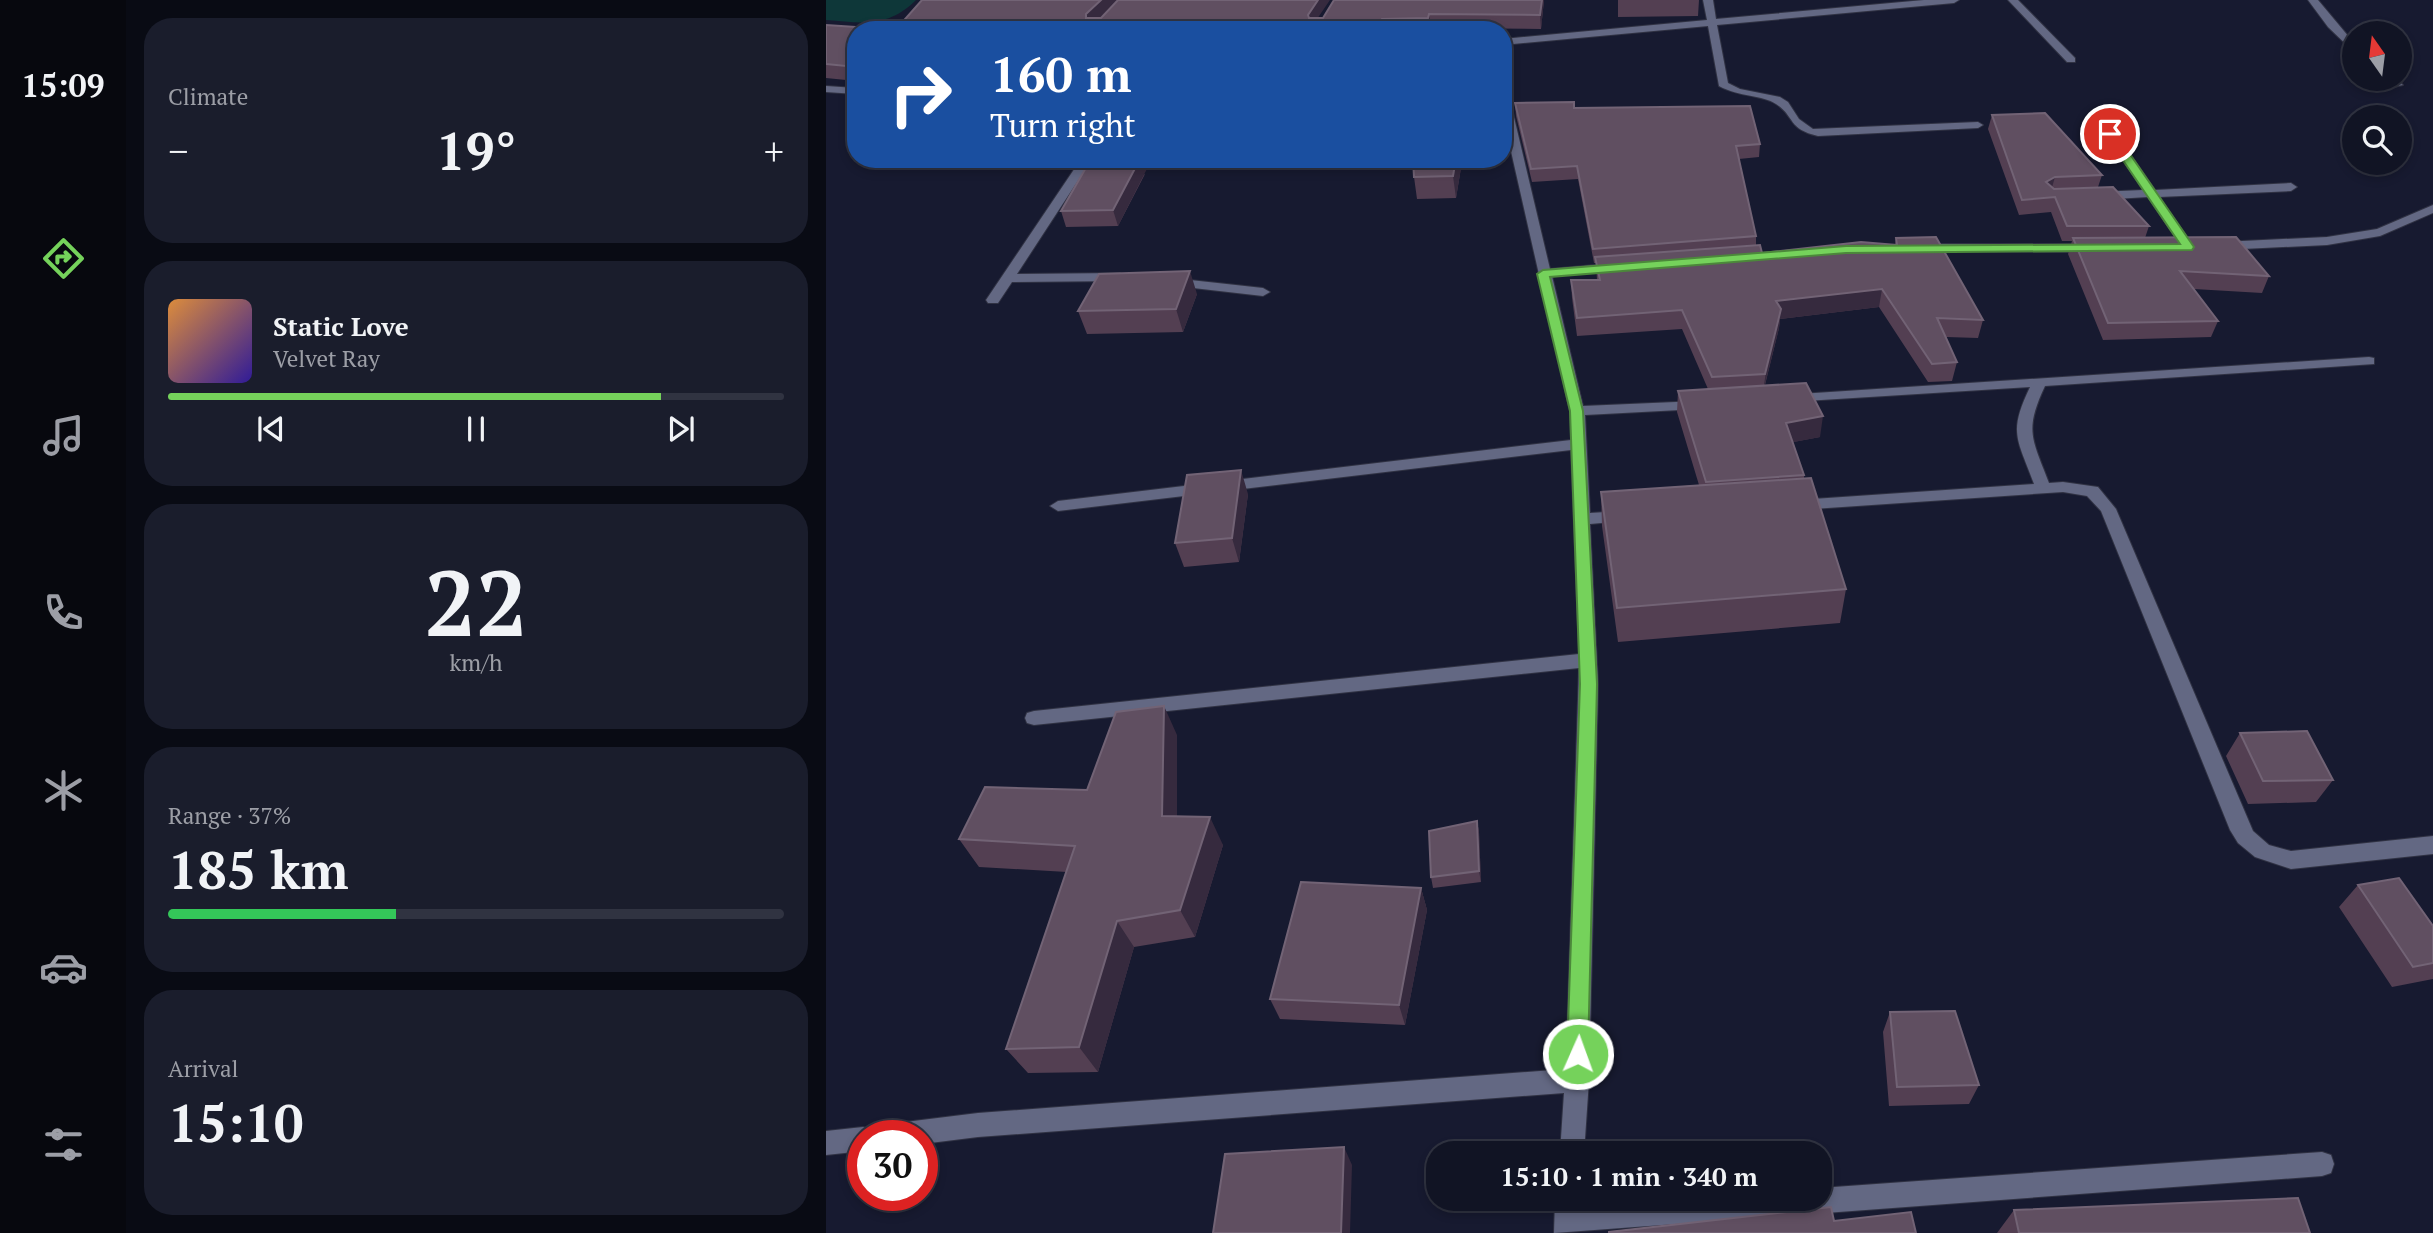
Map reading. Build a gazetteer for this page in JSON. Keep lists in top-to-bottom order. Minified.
{"north":"top","page":{"tabs":"15:09","tile":["Climate",["22","km/h"],["Range · 37%","185 km"],["Arrival","15:10"]],"turn":["160 m","Turn right"],"heat":["−","19°","+"],"song":["Static Love","Velvet Ray"],"limit":"30","trip":"15:10 · 1 min · 340 m"}}
